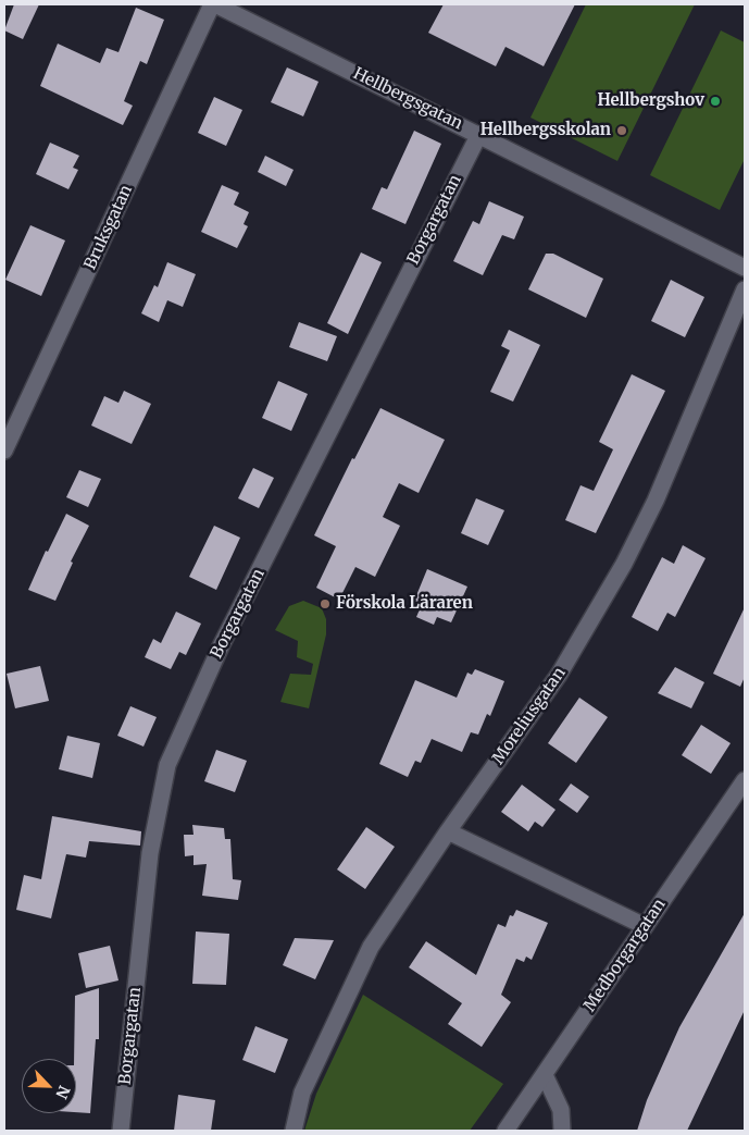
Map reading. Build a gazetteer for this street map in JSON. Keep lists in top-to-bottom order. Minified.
{"streets":{"street":["Hellbergsgatan","Borgargatan","Bruksgatan","Moreliusgatan","Medborgargatan"]},"crossings":[["Hellbergsgatan","Borgargatan"],["Hellbergsgatan","Bruksgatan"]],"places":["Hellbergshov","Hellbergsskolan","Förskola Läraren"],"north":"bottom right"}
